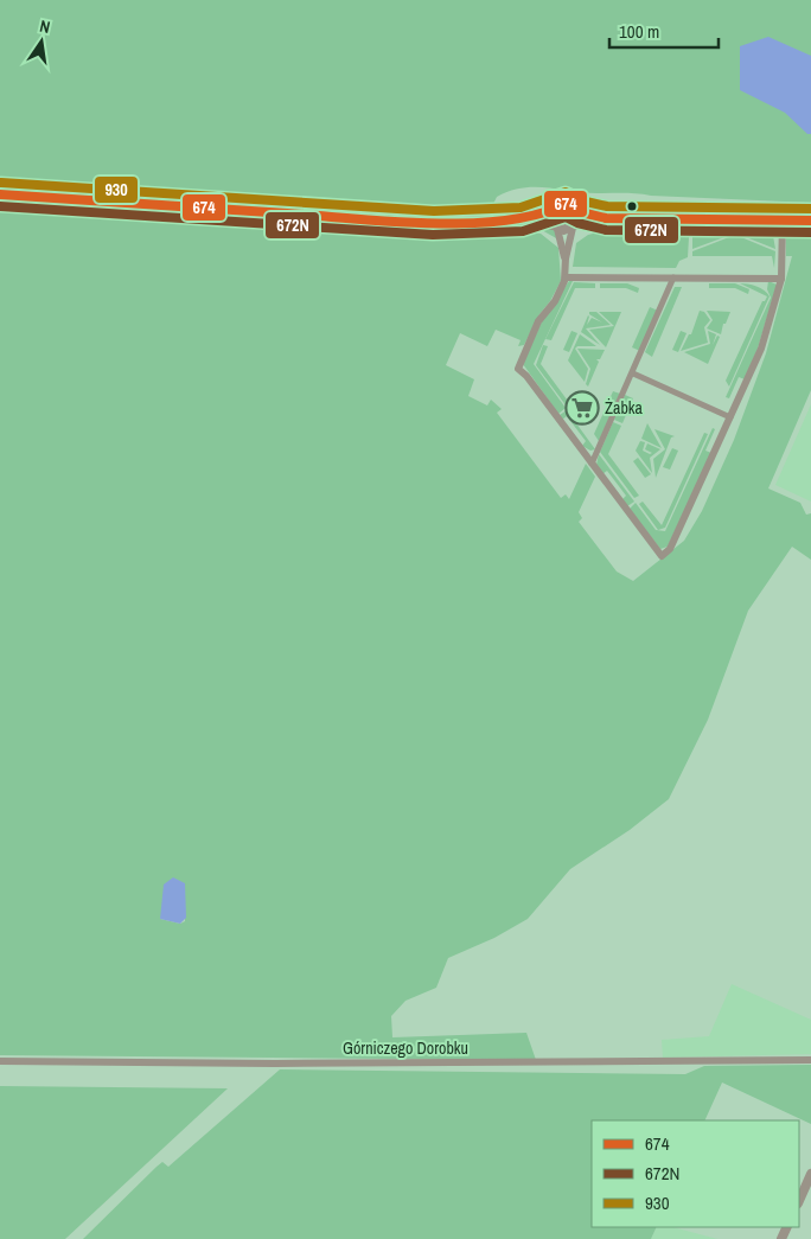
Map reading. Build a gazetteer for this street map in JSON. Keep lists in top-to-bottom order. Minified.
{"streets":{"street":["Górniczego Dorobku"]},"places":{"supermarket":["Żabka"]},"lines":["transit line 930","transit line 674","transit line 672N"],"legend":["674","672N","930"],"scale_bar":"100 m","north":"top"}
